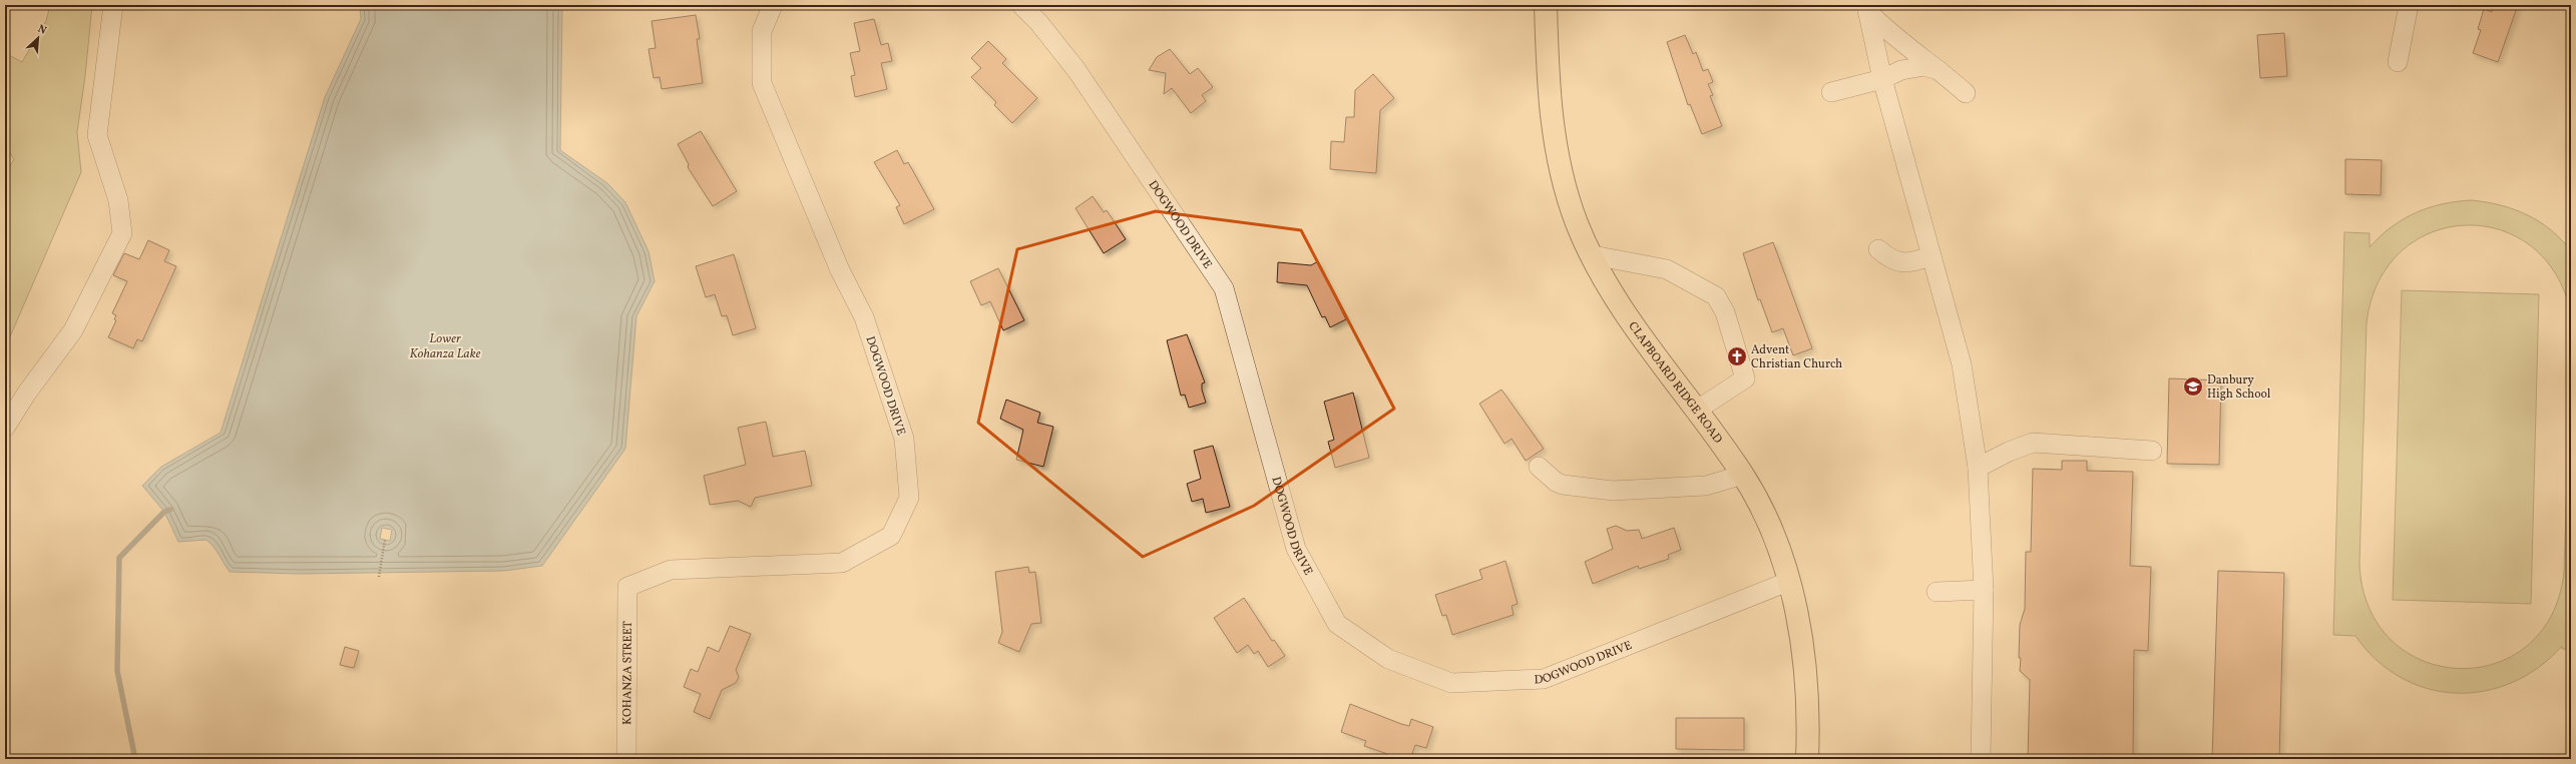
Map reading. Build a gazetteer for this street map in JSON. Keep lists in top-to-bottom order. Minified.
{"streets":{"main road":["CLAPBOARD RIDGE ROAD"],"street":["DOGWOOD DRIVE","KOHANZA STREET"]},"crossings":[["DOGWOOD DRIVE","CLAPBOARD RIDGE ROAD"],["DOGWOOD DRIVE","KOHANZA STREET"]],"water":["Lower Kohanza Lake"],"places":{"church":["Advent Christian Church"],"school or university":["Danbury High School"]},"north":"top right"}
